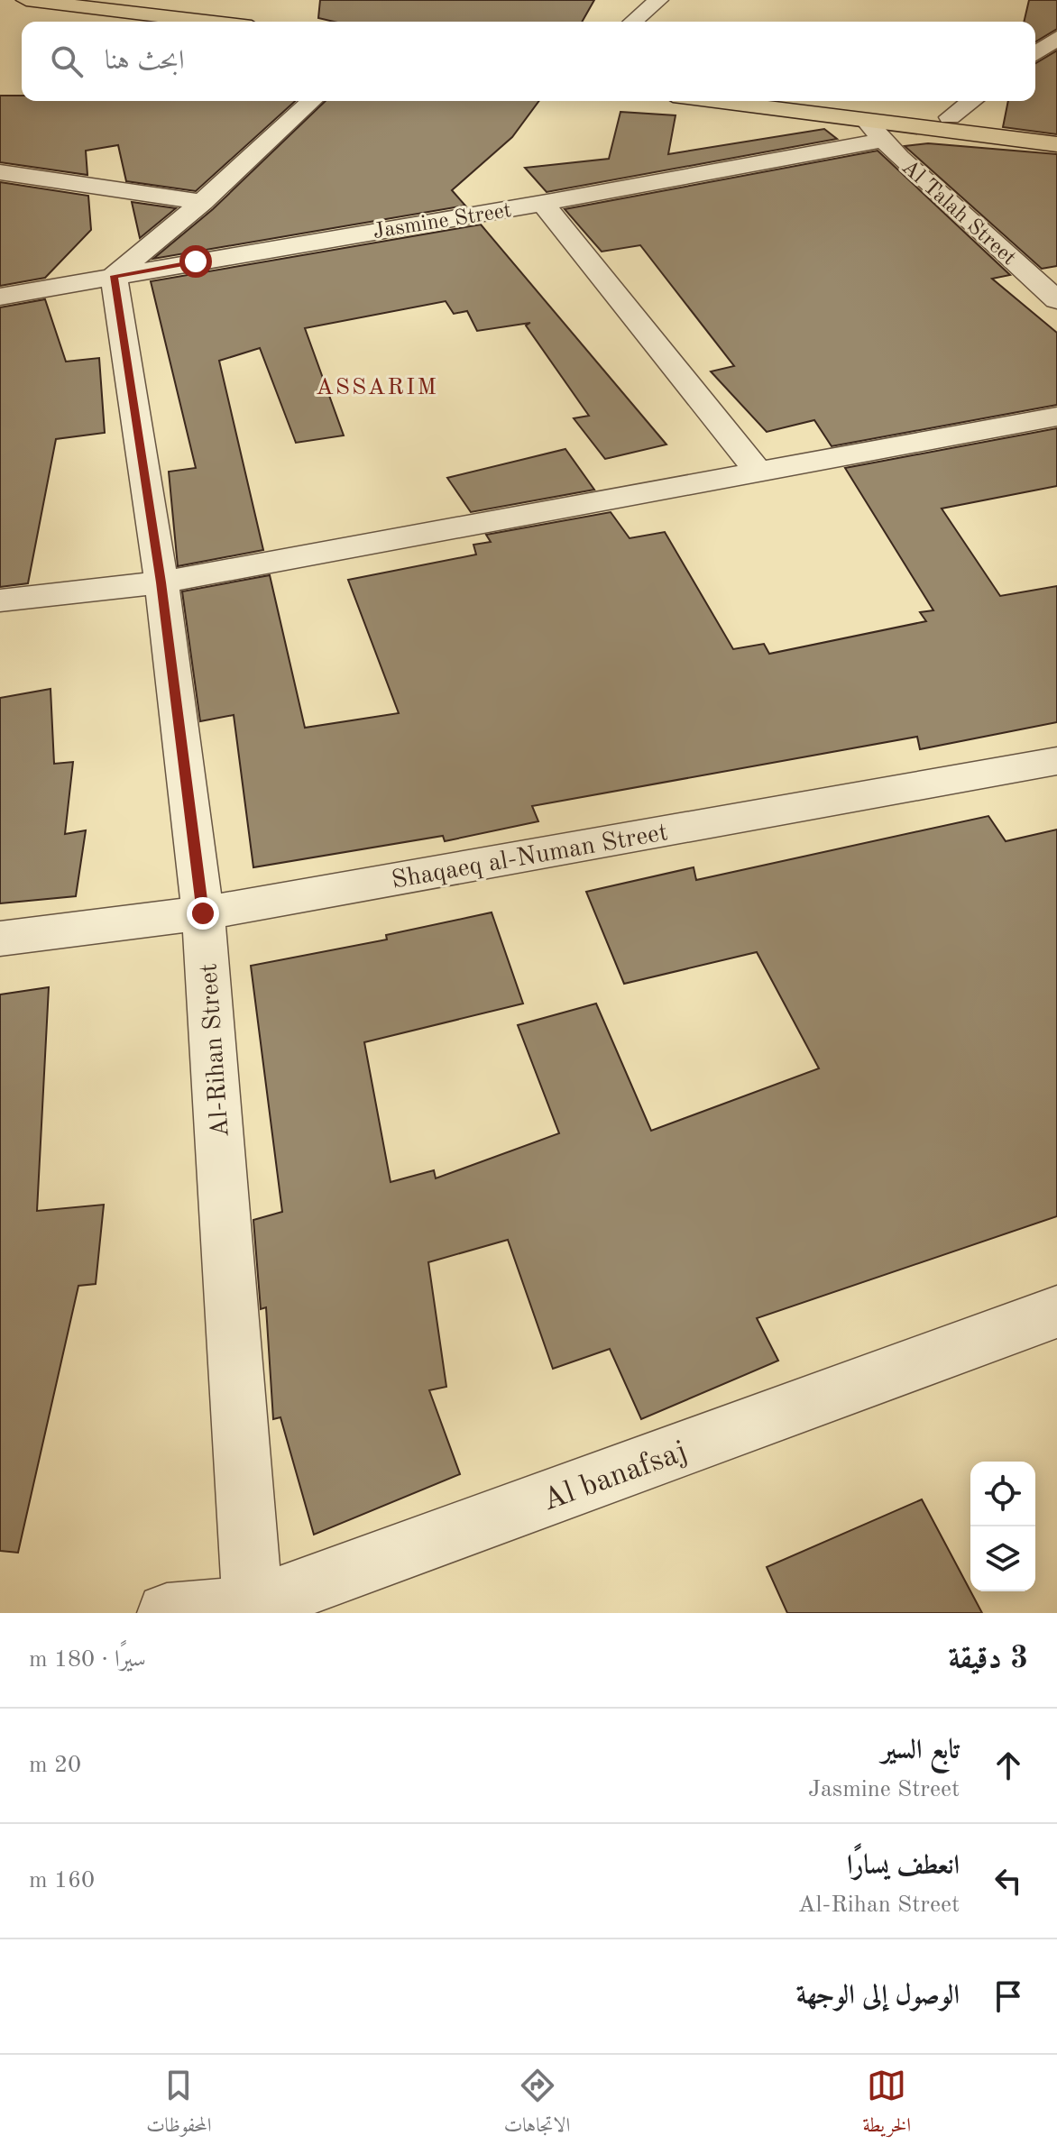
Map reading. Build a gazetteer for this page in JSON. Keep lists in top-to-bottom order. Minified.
{"streets":{"street":["Al Talah Street","Jasmine Street","Shaqaeq al-Numan Street","Al-Rihan Street","Al banafsaj"]},"crossings":[["Al Talah Street","Jasmine Street"],["Jasmine Street","Al-Rihan Street"],["Shaqaeq al-Numan Street","Al-Rihan Street"],["Al-Rihan Street","Al banafsaj"]],"districts":["ASSARIM"],"page":{"search":"ابحث هنا","heading":["3 دقيقة","سيرًا · 180 m"],"list":[["تابع السير","Jasmine Street","20 m"],["انعطف يسارًا","Al-Rihan Street","160 m"],"الوصول إلى الوجهة"],"nav":["الخريطة","الاتجاهات","المحفوظات"]}}
